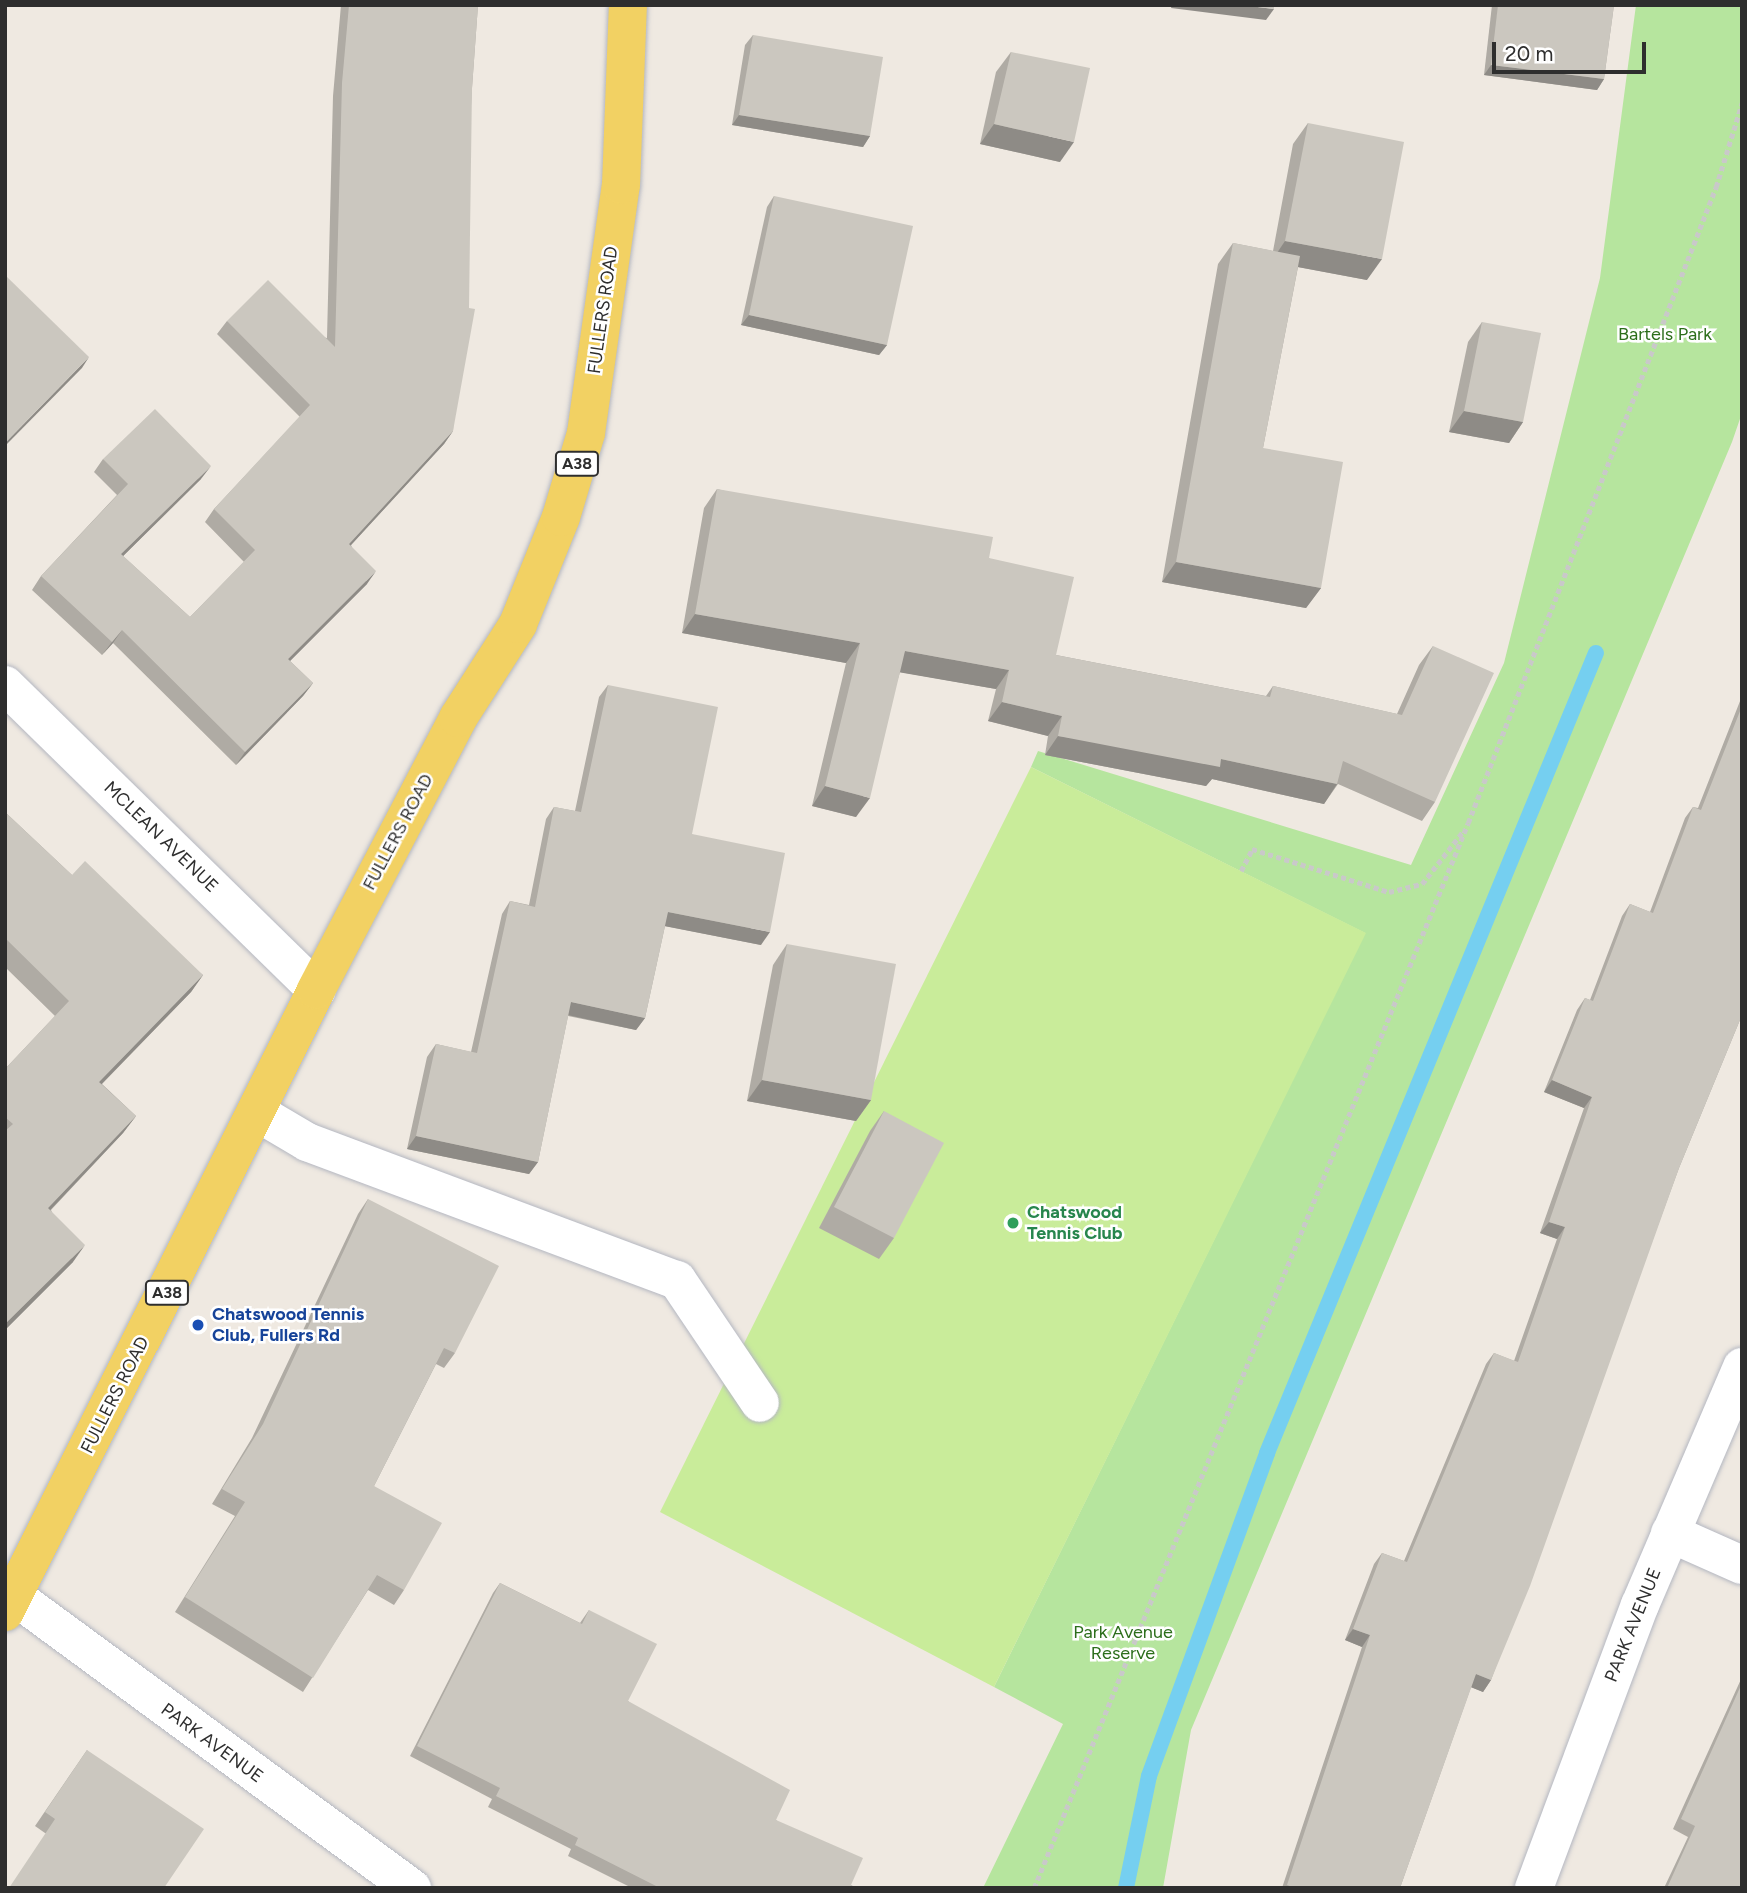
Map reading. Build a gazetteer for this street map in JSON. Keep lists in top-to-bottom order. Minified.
{"streets":{"main road":["FULLERS ROAD","A38"],"street":["MCLEAN AVENUE","PARK AVENUE"]},"crossings":[["FULLERS ROAD","MCLEAN AVENUE"],["FULLERS ROAD","PARK AVENUE"]],"parks":["Bartels Park","Park Avenue Reserve"],"places":["Chatswood Tennis Club","Chatswood Tennis Club, Fullers Rd"],"scale_bar":"20 m"}
